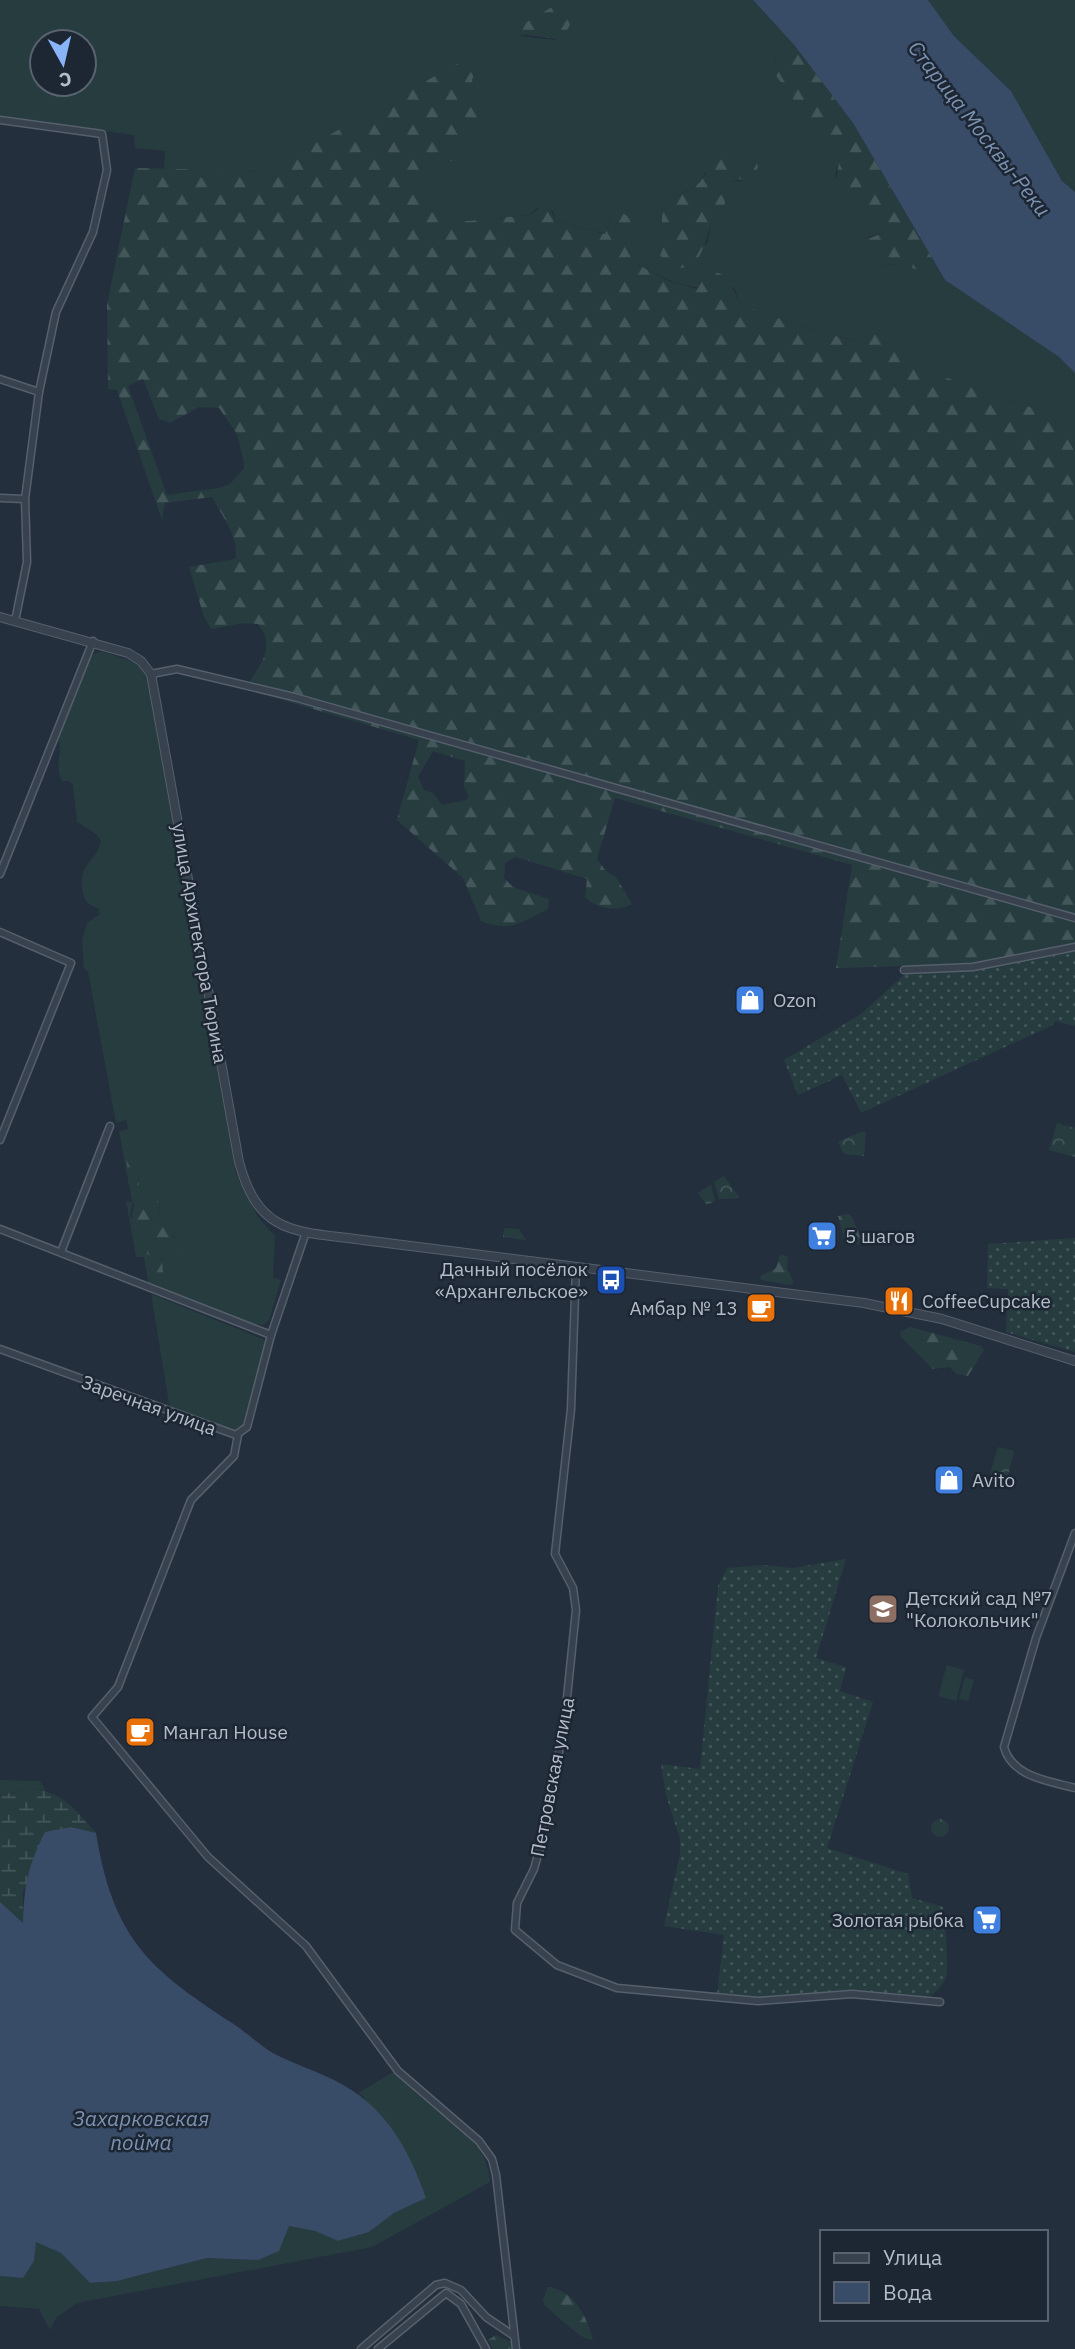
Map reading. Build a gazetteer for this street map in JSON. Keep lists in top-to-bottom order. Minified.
{"streets":{"street":["улица Архитектора Тюрина","Заречная улица","Петровская улица"]},"crossings":[["улица Архитектора Тюрина","Заречная улица"],["улица Архитектора Тюрина","Петровская улица"]],"water":["Старица Москвы-Реки","Захарковская пойма"],"places":{"shop":["Ozon","Avito"],"supermarket":["5 шагов","Золотая рыбка"],"bus stop":["Дачный посёлок «Архангельское»"],"restaurant":["CoffeeCupcake"],"cafe":["Амбар № 13","Мангал House"],"school or university":["Детский сад №7 \"Колокольчик\""]},"legend":["Улица","Вода"],"north":"bottom"}
